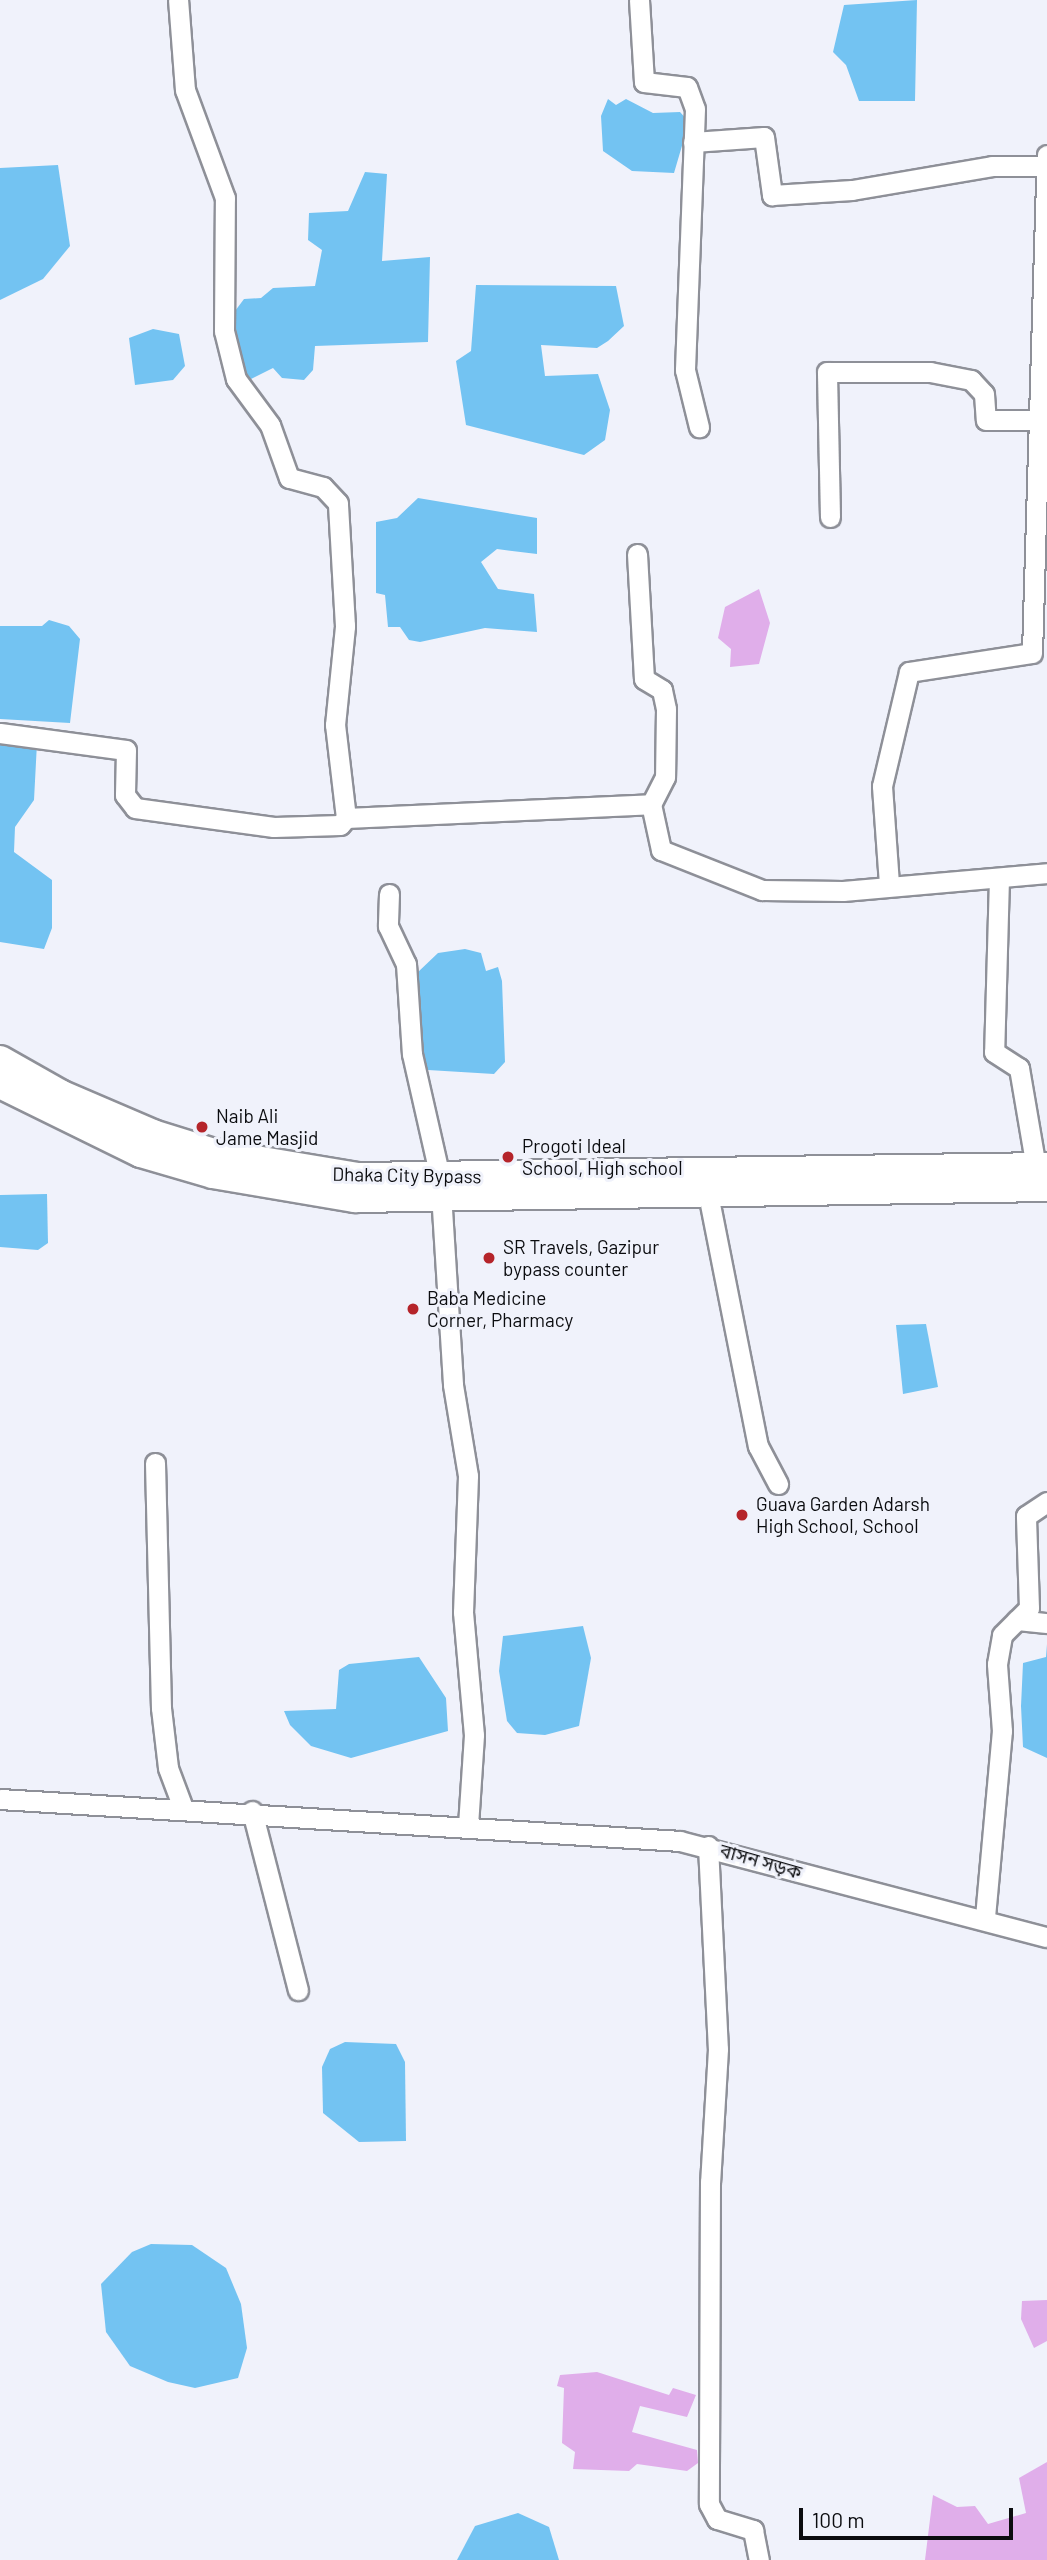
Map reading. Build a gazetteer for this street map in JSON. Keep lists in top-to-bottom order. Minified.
{"streets":{"highway":["Dhaka City Bypass"],"street":["বাসন সড়ক"]},"places":["Naib Ali Jame Masjid","Progoti Ideal School, High school","SR Travels, Gazipur bypass counter","Baba Medicine Corner, Pharmacy","Guava Garden Adarsh High School, School"],"scale_bar":"100 m"}
